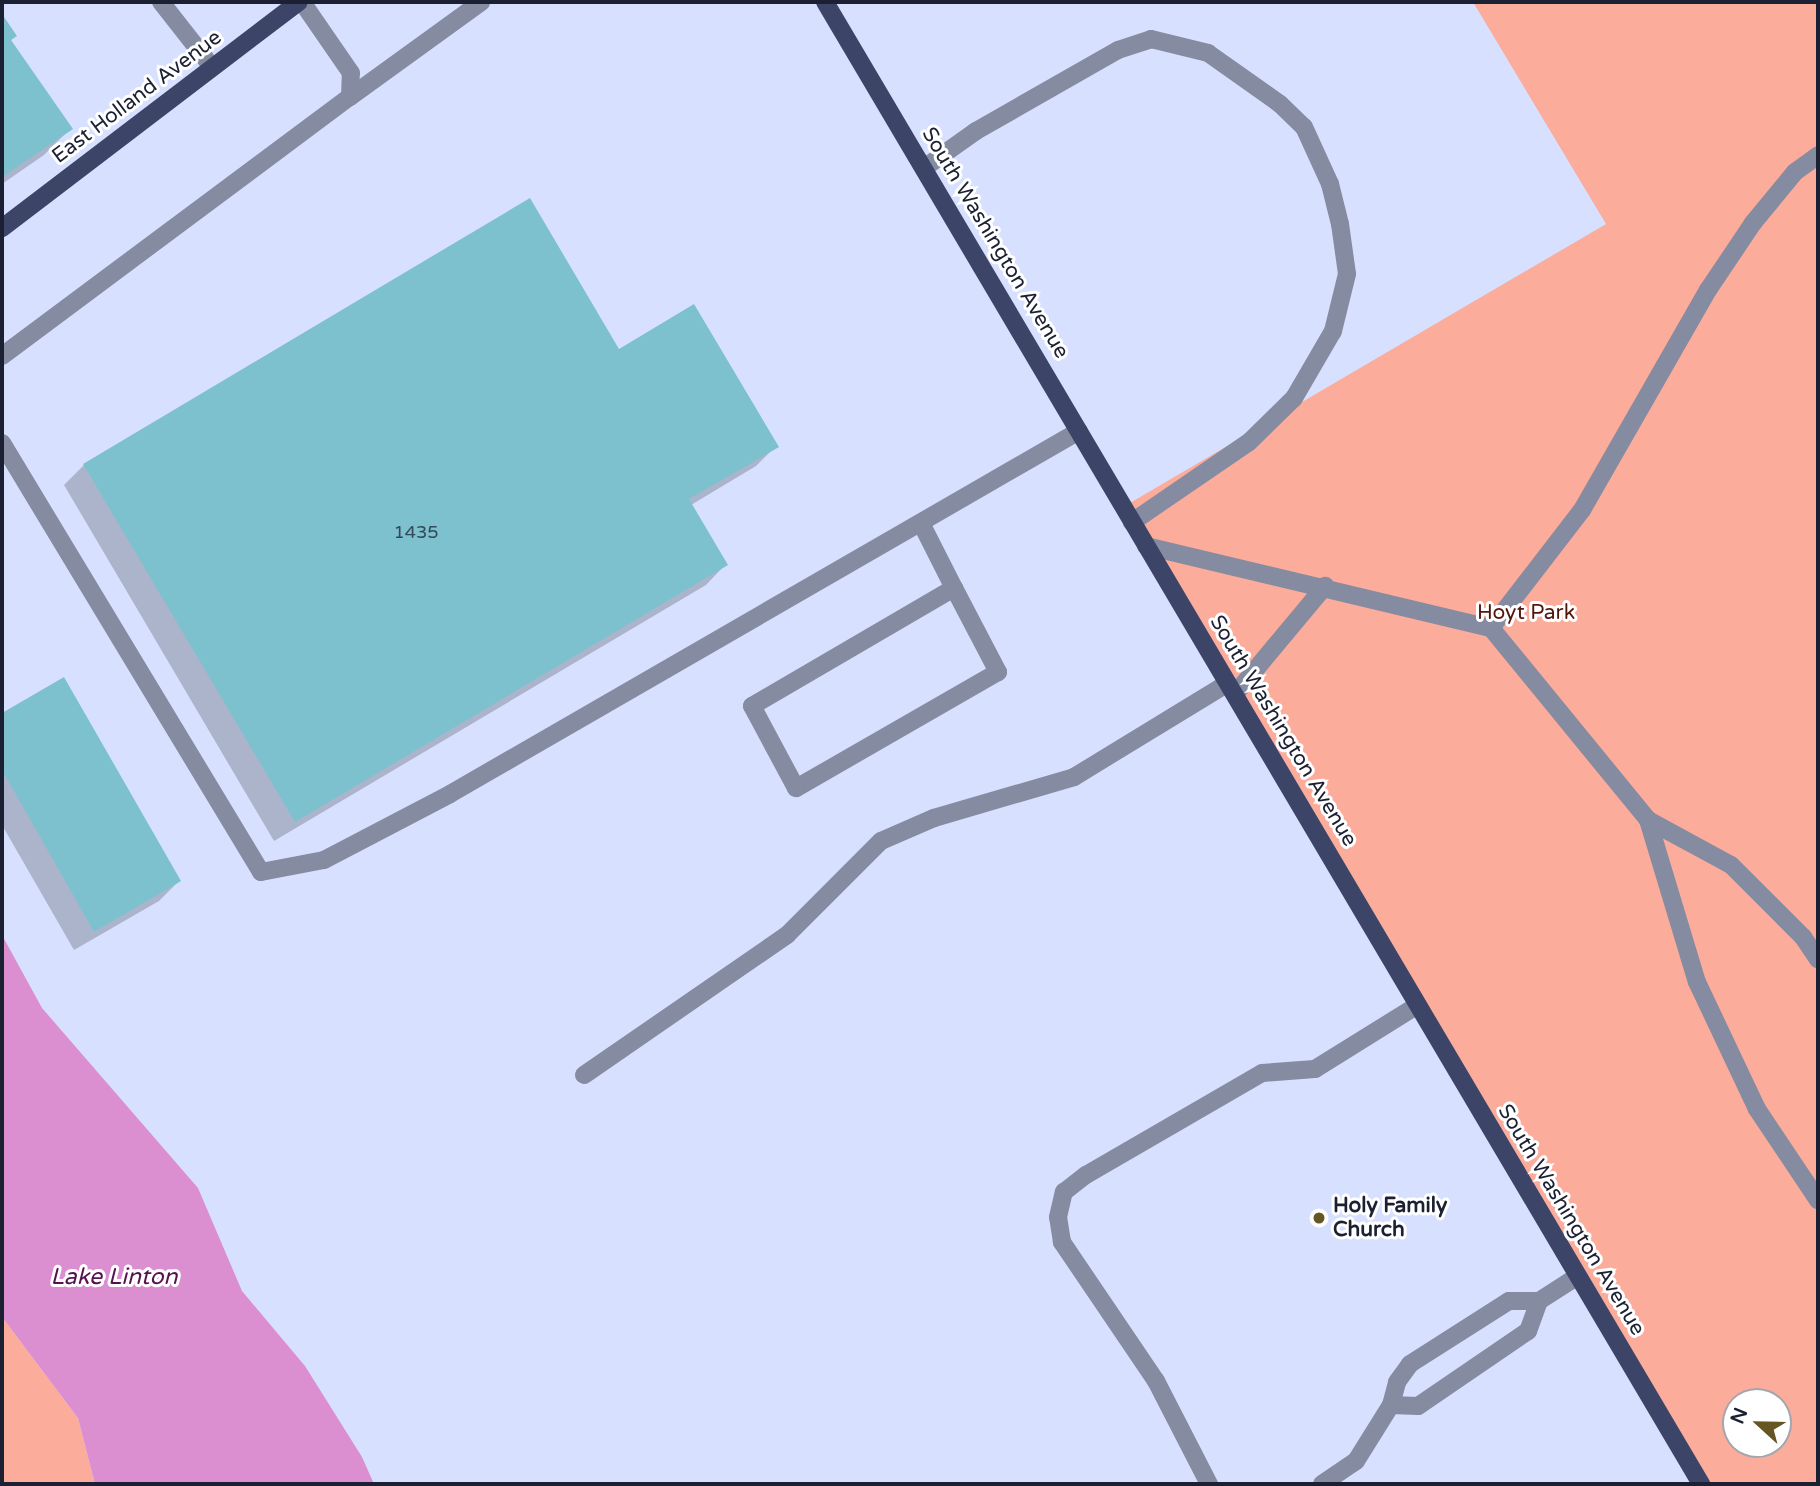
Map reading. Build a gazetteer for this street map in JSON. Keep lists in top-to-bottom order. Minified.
{"streets":{"main road":["East Holland Avenue","South Washington Avenue"]},"water":["Lake Linton"],"parks":["Hoyt Park"],"places":["Holy Family Church"],"house_numbers":["1435"],"north":"left"}
